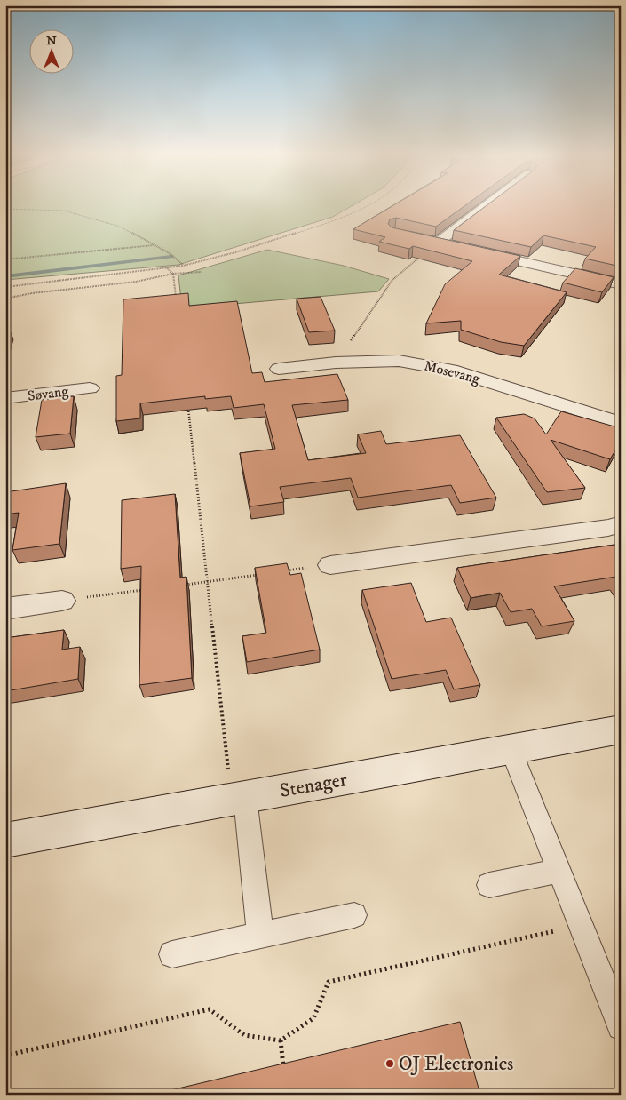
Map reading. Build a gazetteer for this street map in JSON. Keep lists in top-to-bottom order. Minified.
{"streets":{"street":["Mosevang","Søvang","Stenager"]},"places":["OJ Electronics"],"north":"top"}
